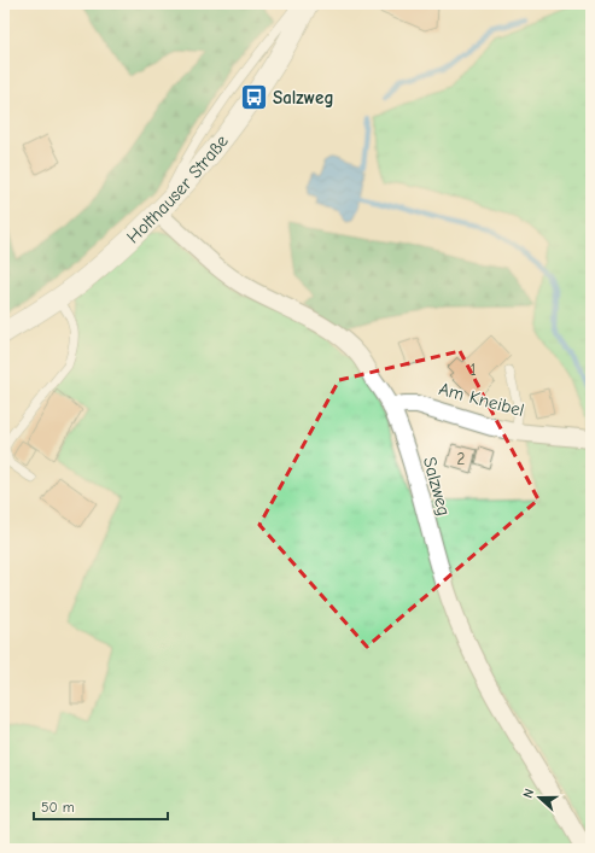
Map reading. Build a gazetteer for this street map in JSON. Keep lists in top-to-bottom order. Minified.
{"streets":{"street":["Holthauser Straße","Am Kneibel","Salzweg"]},"crossings":[["Holthauser Straße","Salzweg"],["Am Kneibel","Salzweg"]],"places":{"bus stop":["Salzweg"]},"house_numbers":["1","2"],"scale_bar":"50 m","north":"left"}
